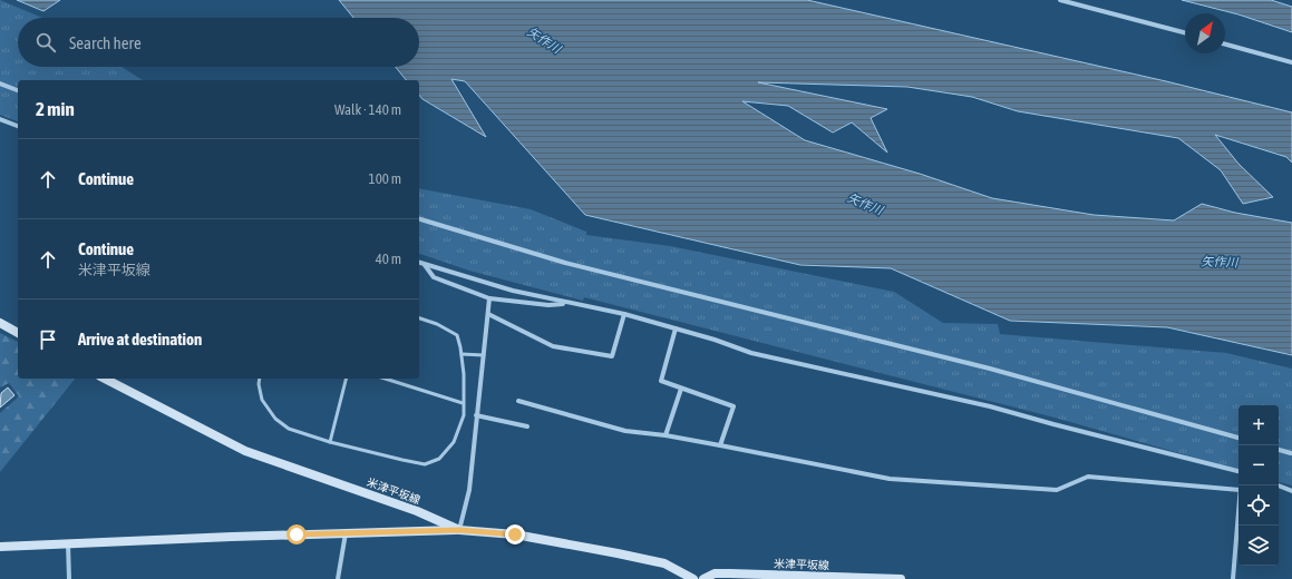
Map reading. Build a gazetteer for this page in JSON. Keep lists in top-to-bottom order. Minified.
{"streets":{"main road":["米津平坂線"]},"water":["矢作川"],"north":"top right","page":{"search":"Search here","heading":["2 min","Walk · 140 m"],"list":[["Continue","100 m"],["Continue","米津平坂線","40 m"],"Arrive at destination"],"map_buttons":["+","−"]}}
